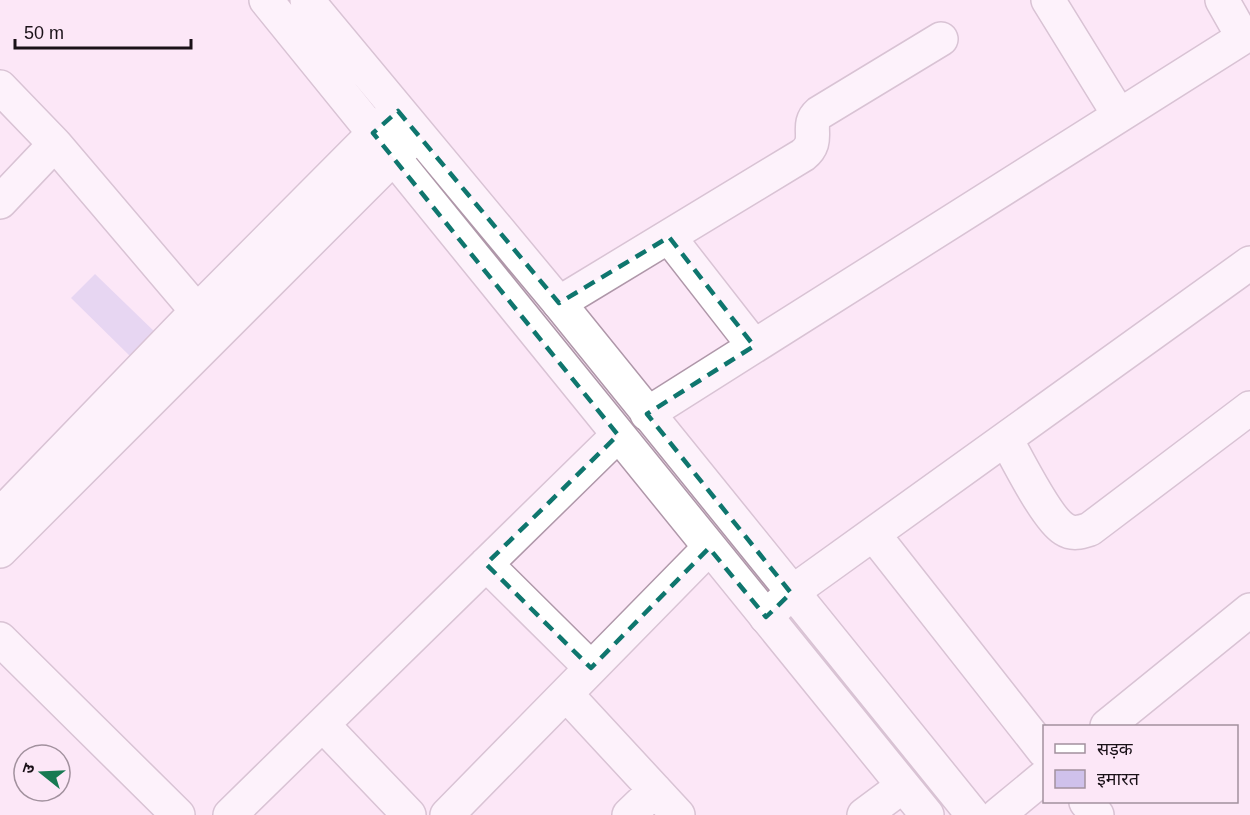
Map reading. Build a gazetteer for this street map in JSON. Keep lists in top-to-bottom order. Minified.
{"legend":["सड़क","इमारत"],"scale_bar":"50 m","north":"left"}
